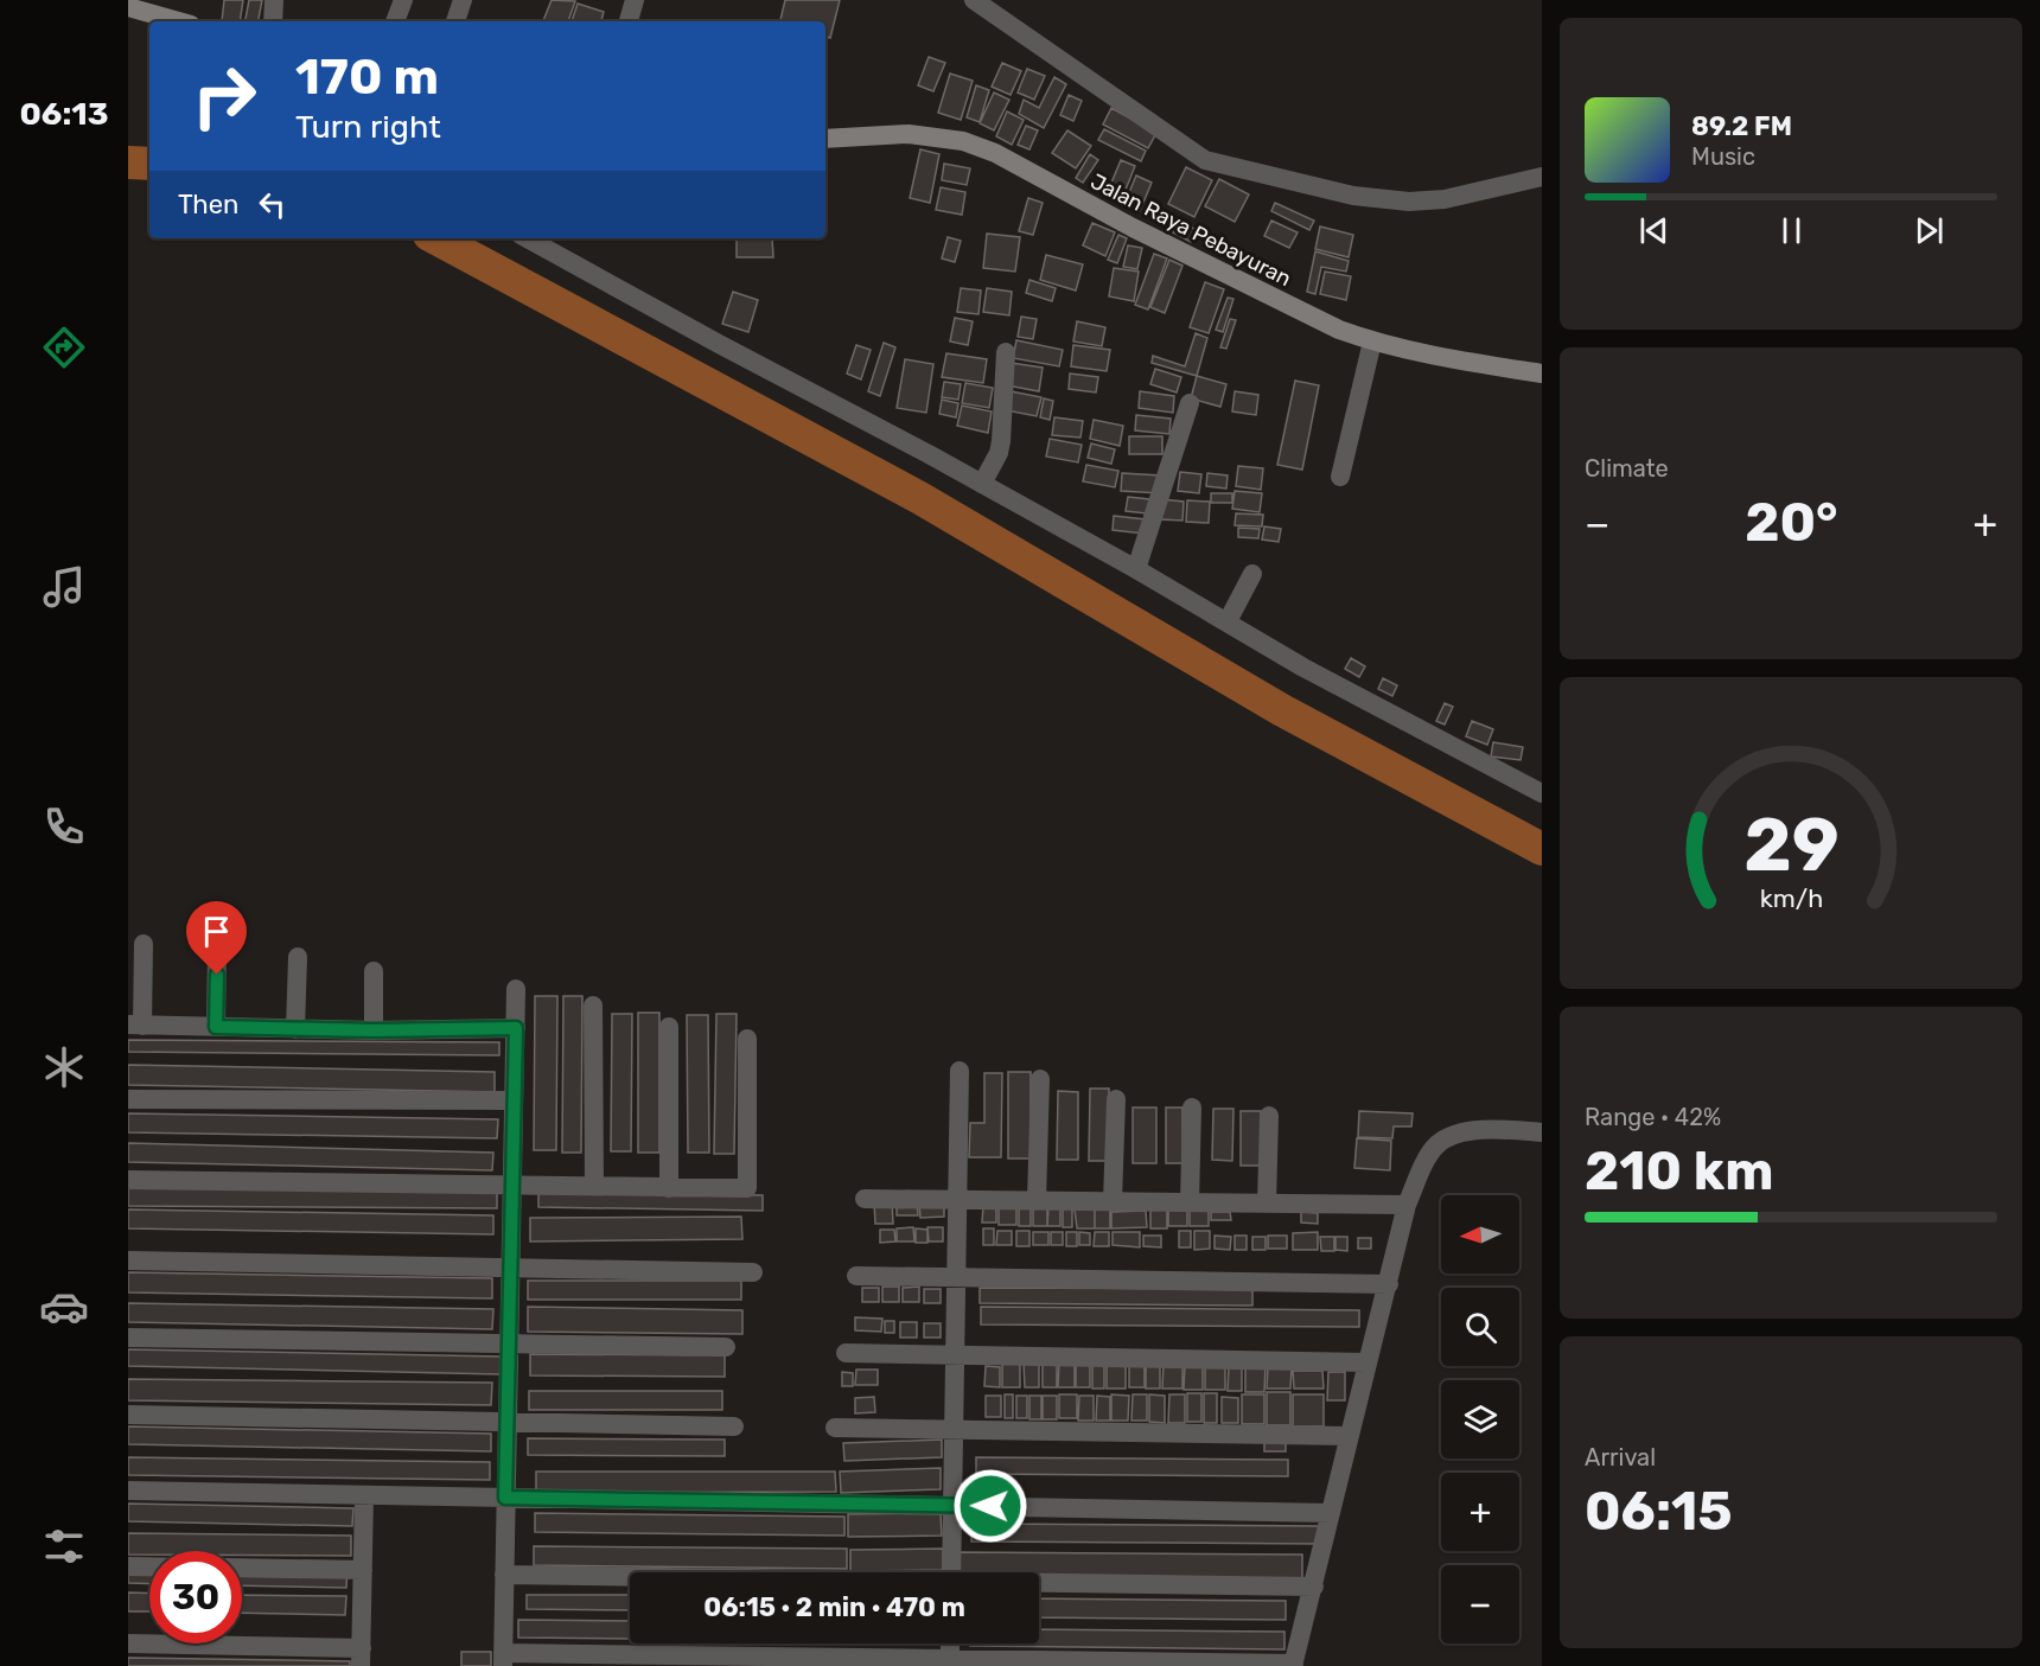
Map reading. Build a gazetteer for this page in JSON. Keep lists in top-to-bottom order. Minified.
{"streets":{"main road":["Jalan Raya Pebayuran"]},"north":"left","page":{"tabs":"06:13","turn":["170 m","Turn right"],"song":["89.2 FM","Music"],"then":"Then","tile":["Climate",["Range · 42%","210 km"],["Arrival","06:15"]],"heat":["−","20°","+"],"map_buttons":["+","−"],"limit":"30","trip":"06:15 · 2 min · 470 m","gauge":["29","km/h"]}}
